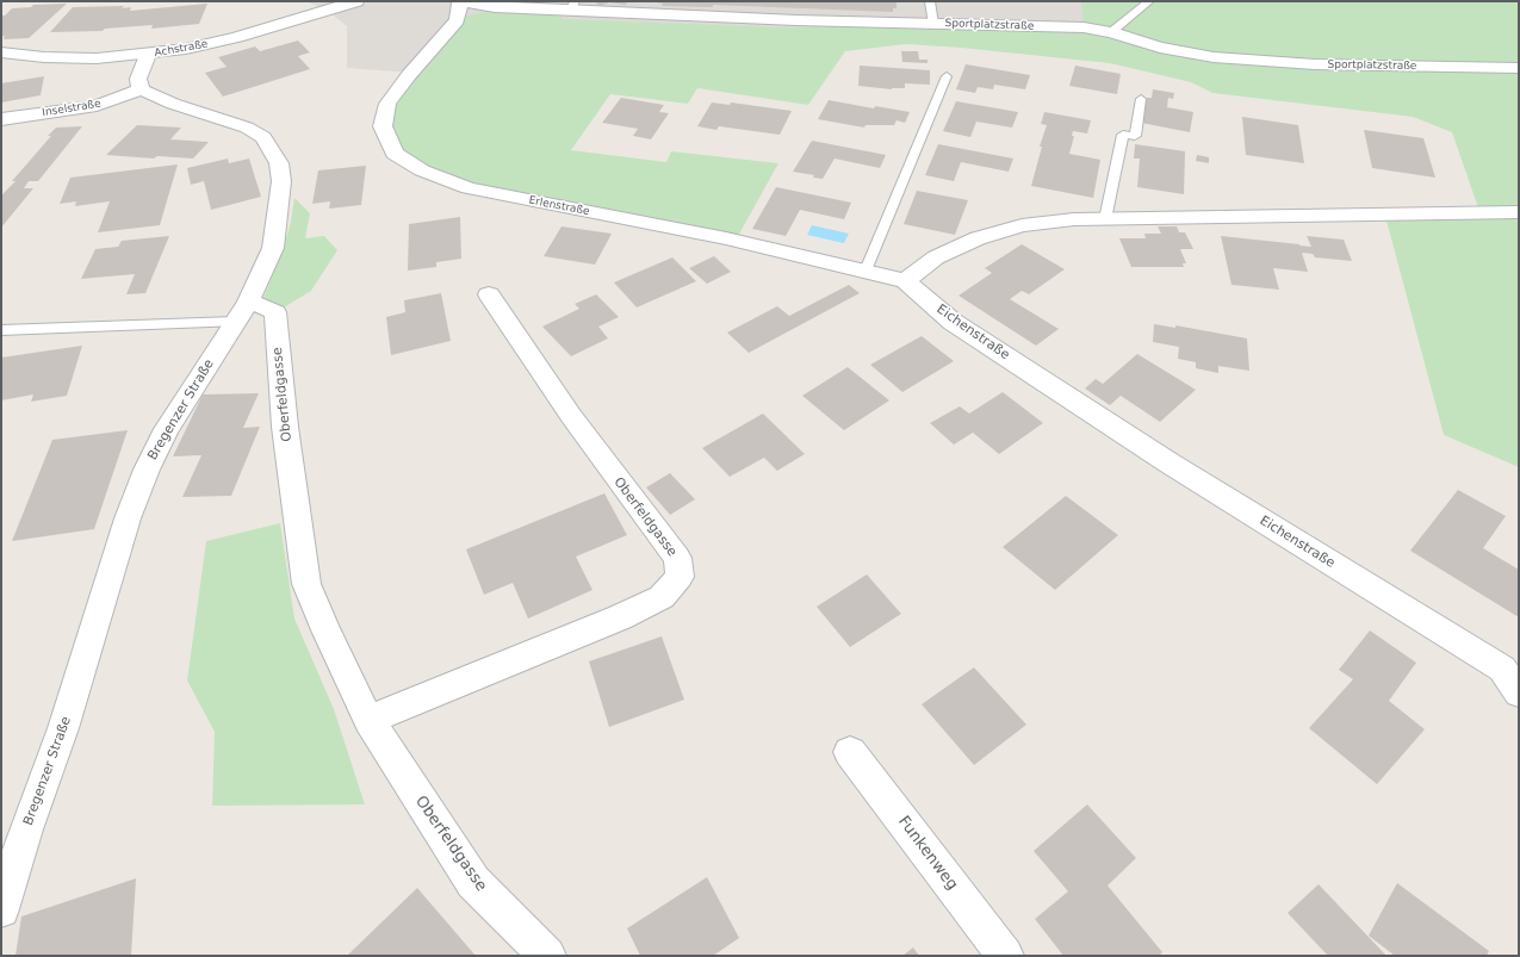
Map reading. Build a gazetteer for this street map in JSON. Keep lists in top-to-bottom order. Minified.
{"streets":{"street":["Sportplatzstraße","Achstraße","Inselstraße","Erlenstraße","Eichenstraße","Oberfeldgasse","Bregenzer Straße","Funkenweg"]},"crossings":[["Sportplatzstraße","Erlenstraße"],["Inselstraße","Bregenzer Straße"],["Erlenstraße","Eichenstraße"],["Oberfeldgasse","Bregenzer Straße"]]}
